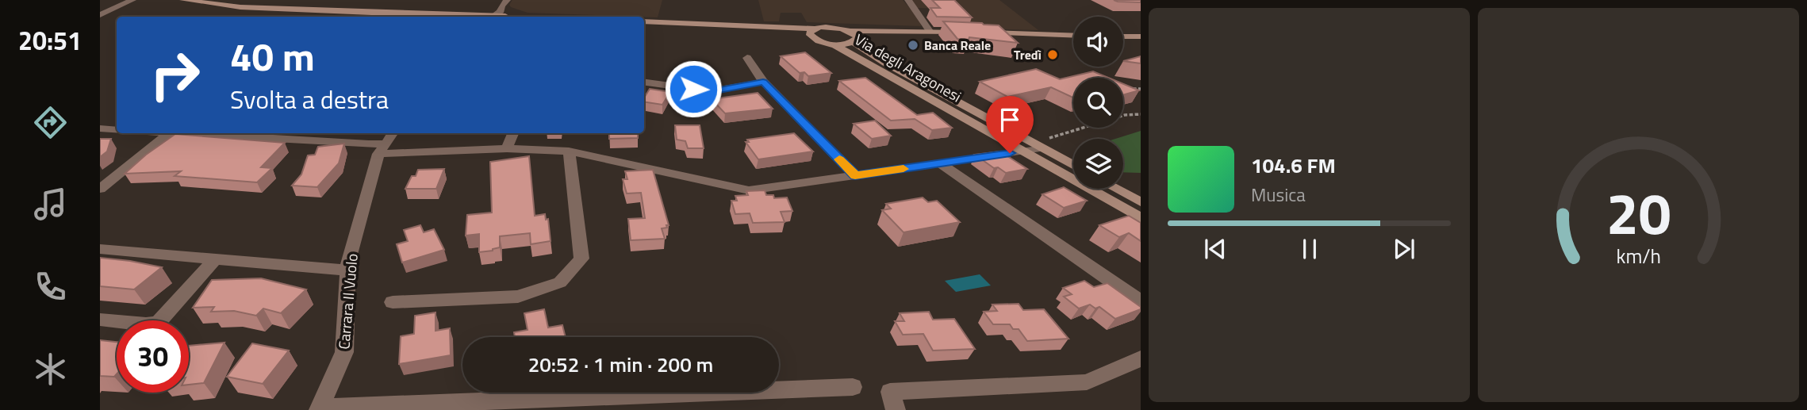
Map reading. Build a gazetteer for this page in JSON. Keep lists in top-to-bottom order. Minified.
{"streets":{"main road":["Via degli Aragonesi"],"street":["Carrara Il Vuolo"]},"places":["Banca Reale","Tredì"],"page":{"tabs":"20:51","turn":["40 m","Svolta a destra"],"song":["104.6 FM","Musica"],"limit":"30","trip":"20:52 · 1 min · 200 m","gauge":["20","km/h"]}}
